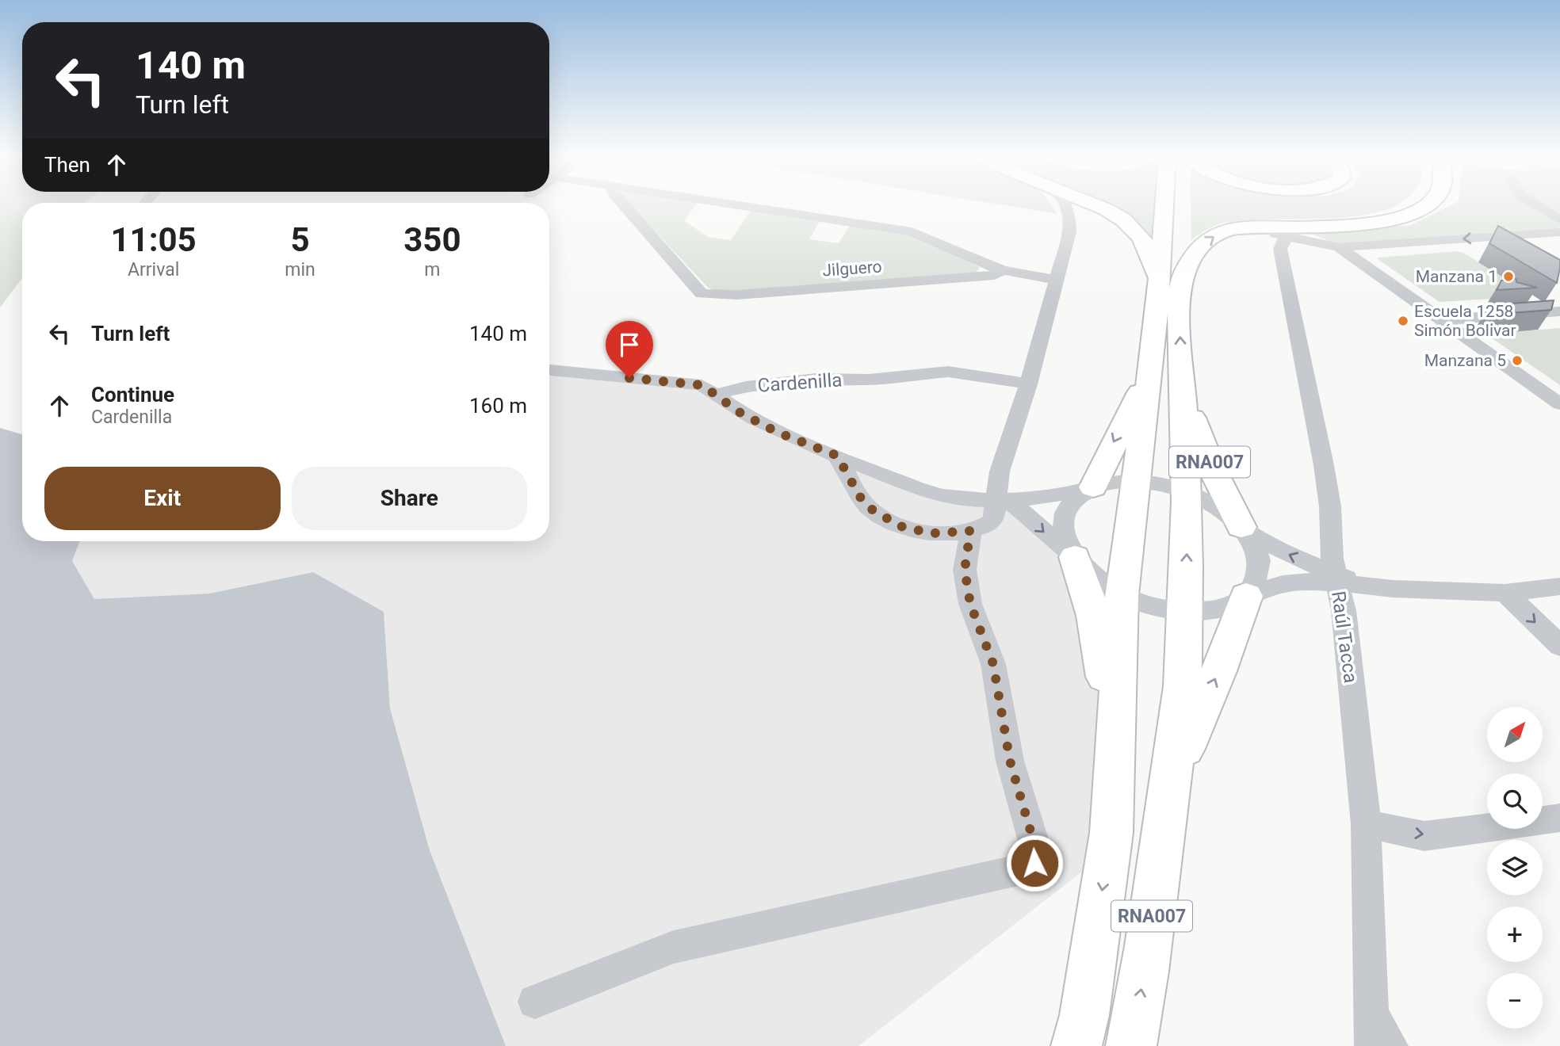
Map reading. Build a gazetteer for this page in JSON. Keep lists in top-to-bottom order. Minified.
{"streets":{"highway":["RNA007"],"street":["Jilguero","Cardenilla","Raúl Tacca"]},"places":["Manzana 1","Escuela 1258 Simón Bolivar","Manzana 5"],"north":"top right","page":{"turn":["140 m","Turn left"],"then":"Then","eta":["11:05","Arrival","5","min","350","m"],"list":[{"name":"Turn left","value":"140 m"},{"name":"Continue","note":"Cardenilla","value":"160 m"}],"buttons":["Exit","Share"],"map_buttons":["+","−"]}}
